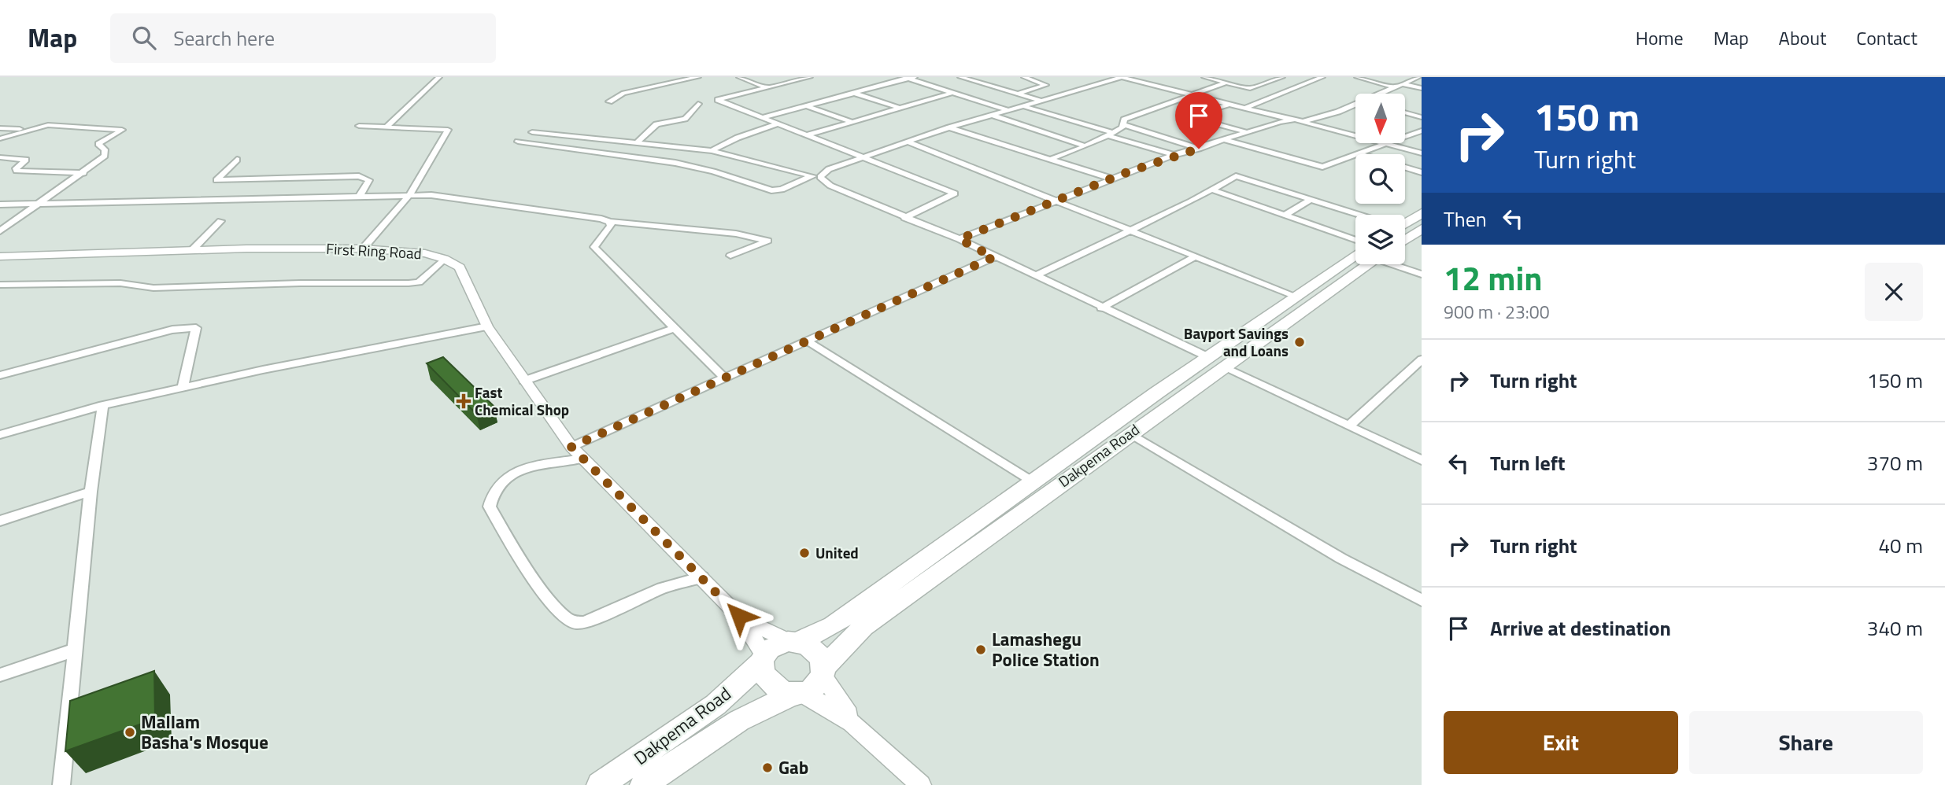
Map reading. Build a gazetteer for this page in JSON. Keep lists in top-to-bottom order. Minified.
{"streets":{"highway":["Dakpema Road"],"street":["First Ring Road"]},"crossings":[["First Ring Road","Dakpema Road"]],"places":{"other":["Bayport Savings and Loans","United","Lamashegu Police Station","Mallam Basha's Mosque","Gab"],"health":["Fast Chemical Shop"]},"north":"bottom","page":{"header":"Map","search":"Search here","nav":["Home","Map","About","Contact"],"turn":["150 m","Turn right"],"then":"Then","heading":["12 min","900 m · 23:00"],"list":[{"name":"Turn right","value":"150 m"},{"name":"Turn left","value":"370 m"},{"name":"Turn right","value":"40 m"},{"name":"Arrive at destination","value":"340 m"}],"buttons":["Exit","Share"]}}
